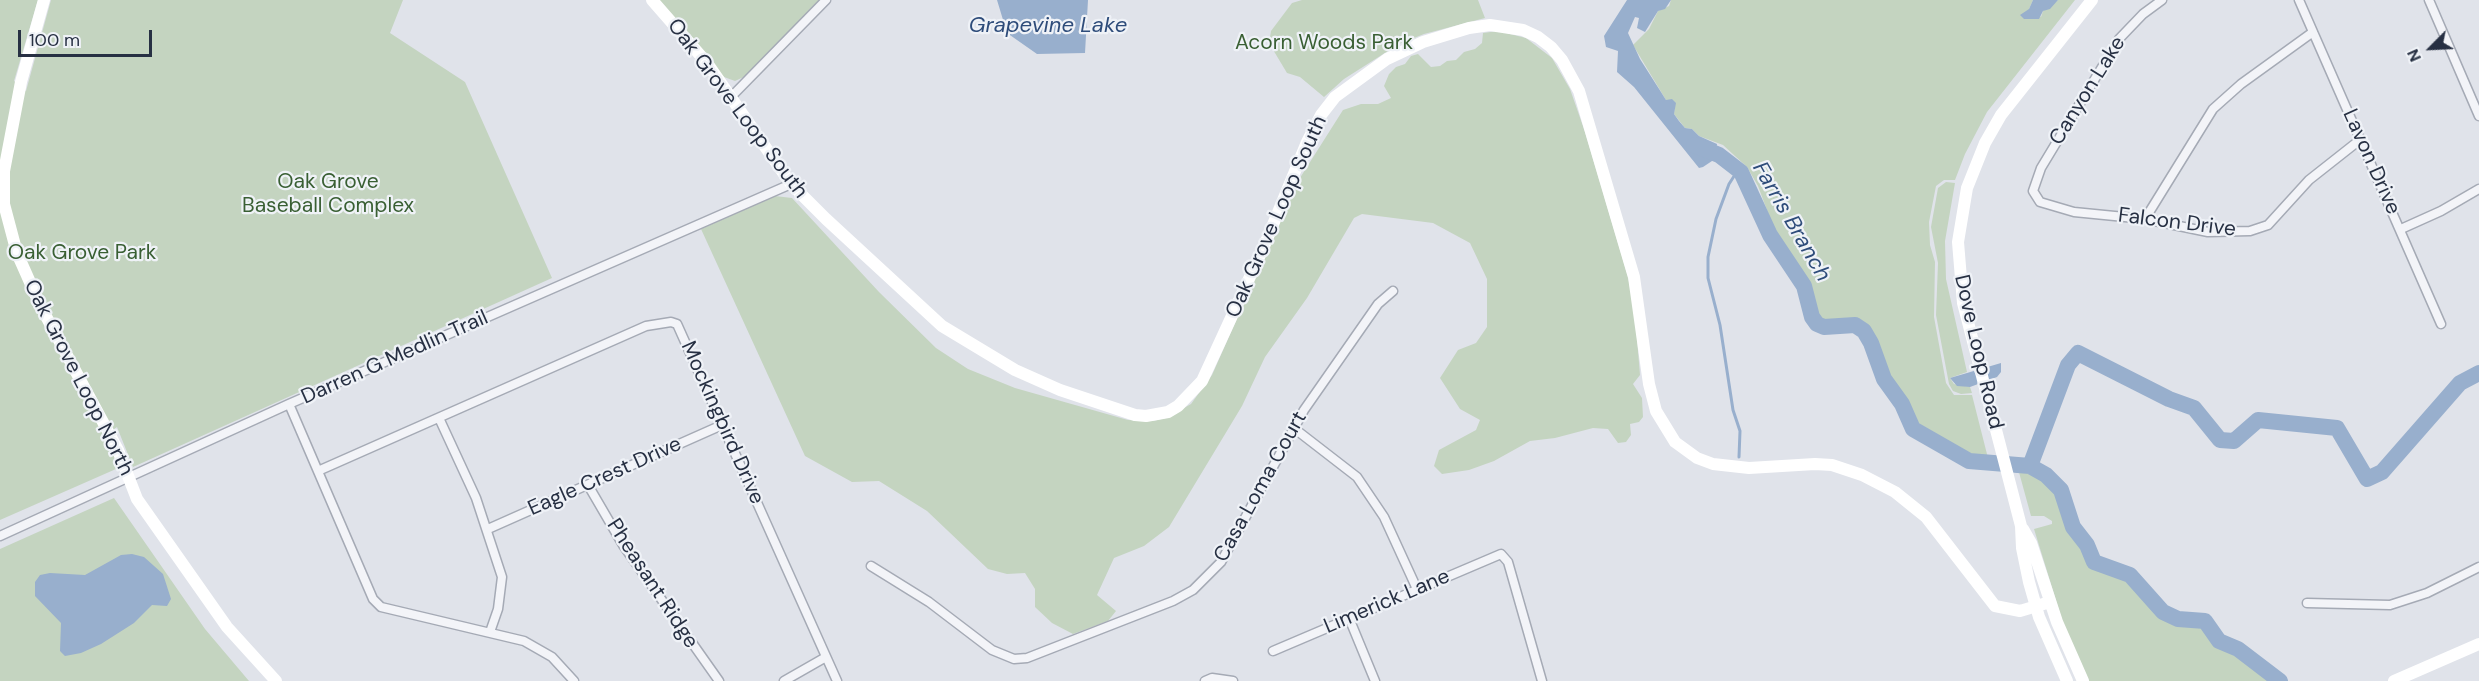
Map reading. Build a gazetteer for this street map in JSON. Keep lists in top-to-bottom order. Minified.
{"streets":{"street":["Canyon Lake","Oak Grove Loop South","Lavon Drive","Falcon Drive","Dove Loop Road","Darren G Medlin Trail","Oak Grove Loop North","Mockingbird Drive","Eagle Crest Drive","Casa Loma Court","Pheasant Ridge","Limerick Lane"]},"crossings":[["Canyon Lake","Falcon Drive"],["Oak Grove Loop South","Dove Loop Road"],["Oak Grove Loop South","Darren G Medlin Trail"],["Lavon Drive","Falcon Drive"],["Darren G Medlin Trail","Oak Grove Loop North"],["Mockingbird Drive","Eagle Crest Drive"],["Eagle Crest Drive","Pheasant Ridge"]],"water":["Grapevine Lake","Farris Branch"],"parks":["Acorn Woods Park","Oak Grove Baseball Complex","Oak Grove Park"],"scale_bar":"100 m","north":"bottom left"}
